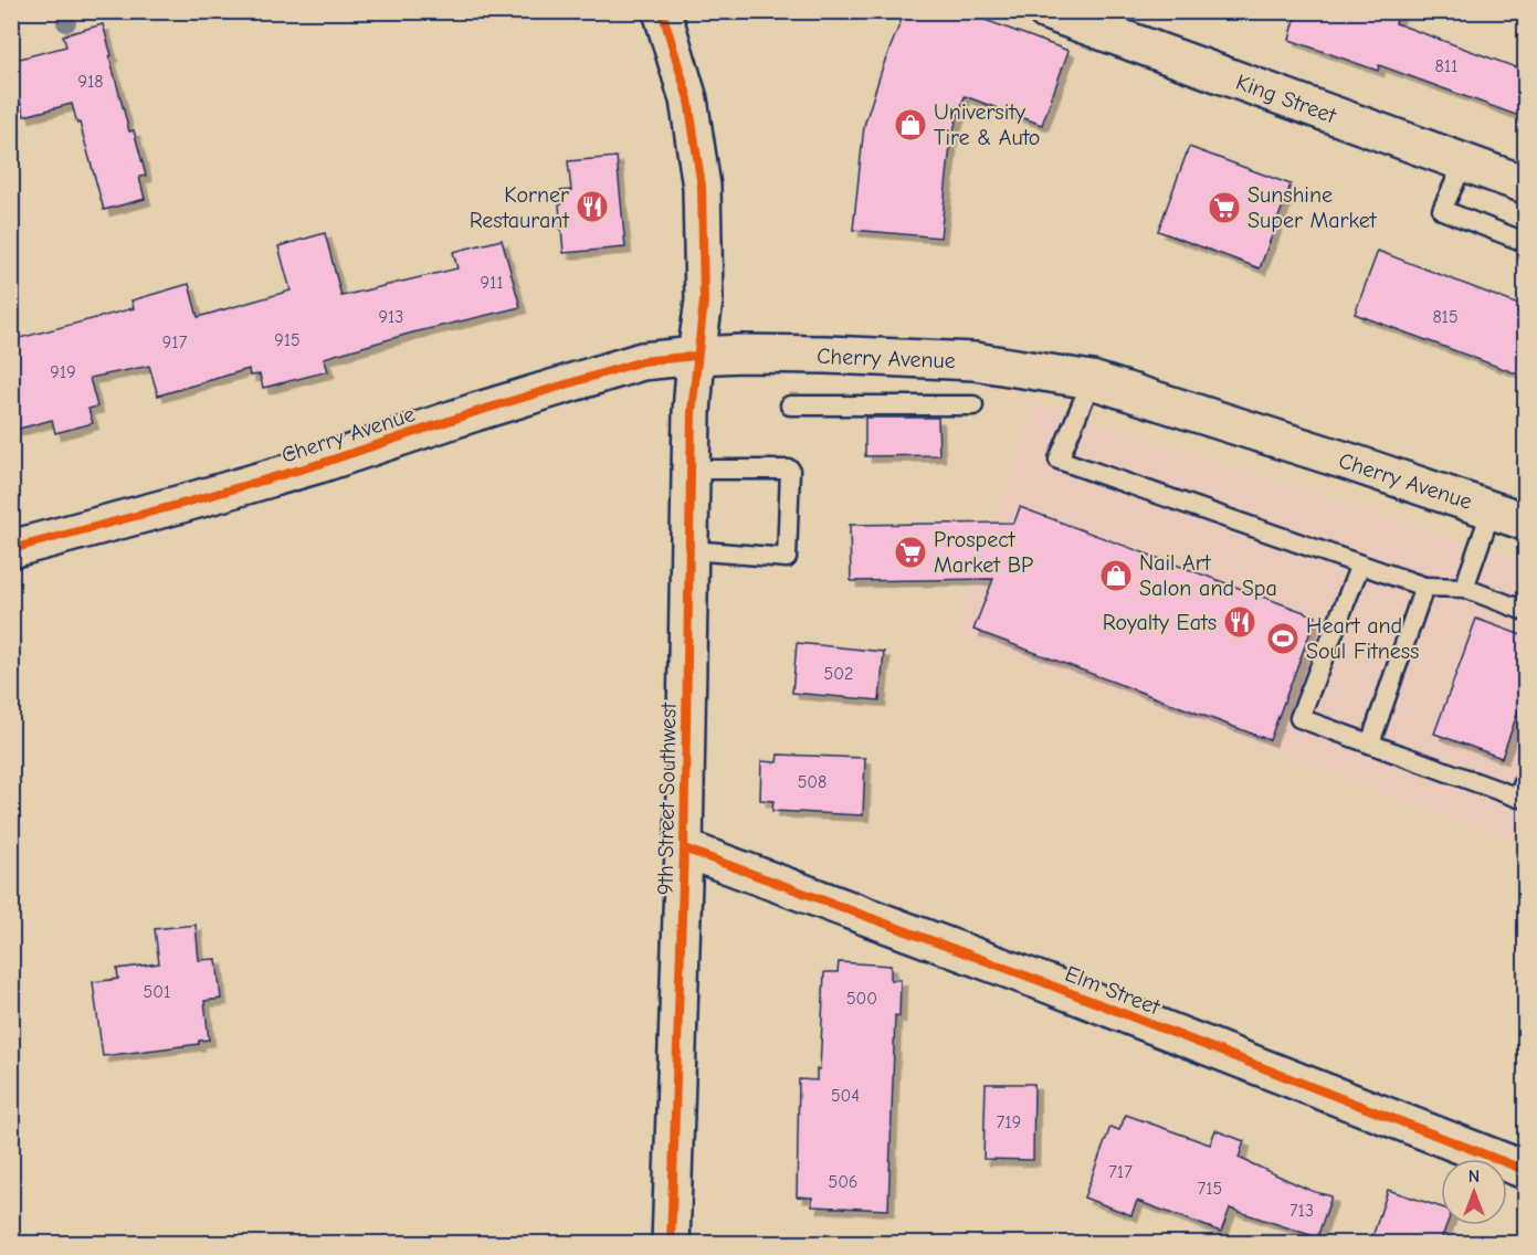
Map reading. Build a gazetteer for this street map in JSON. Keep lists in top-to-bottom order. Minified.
{"streets":{"street":["King Street","Cherry Avenue","9th Street Southwest","Elm Street"]},"crossings":[["Cherry Avenue","9th Street Southwest"],["9th Street Southwest","Elm Street"]],"places":{"shop":["University Tire & Auto","Nail Art Salon and Spa"],"restaurant":["Korner Restaurant","Royalty Eats"],"supermarket":["Sunshine Super Market","Prospect Market BP"],"sports":["Heart and Soul Fitness"]},"house_numbers":["811","918","911","913","815","915","917","919","502","508","501","500","504","719","717","506","715","713"],"north":"top"}
